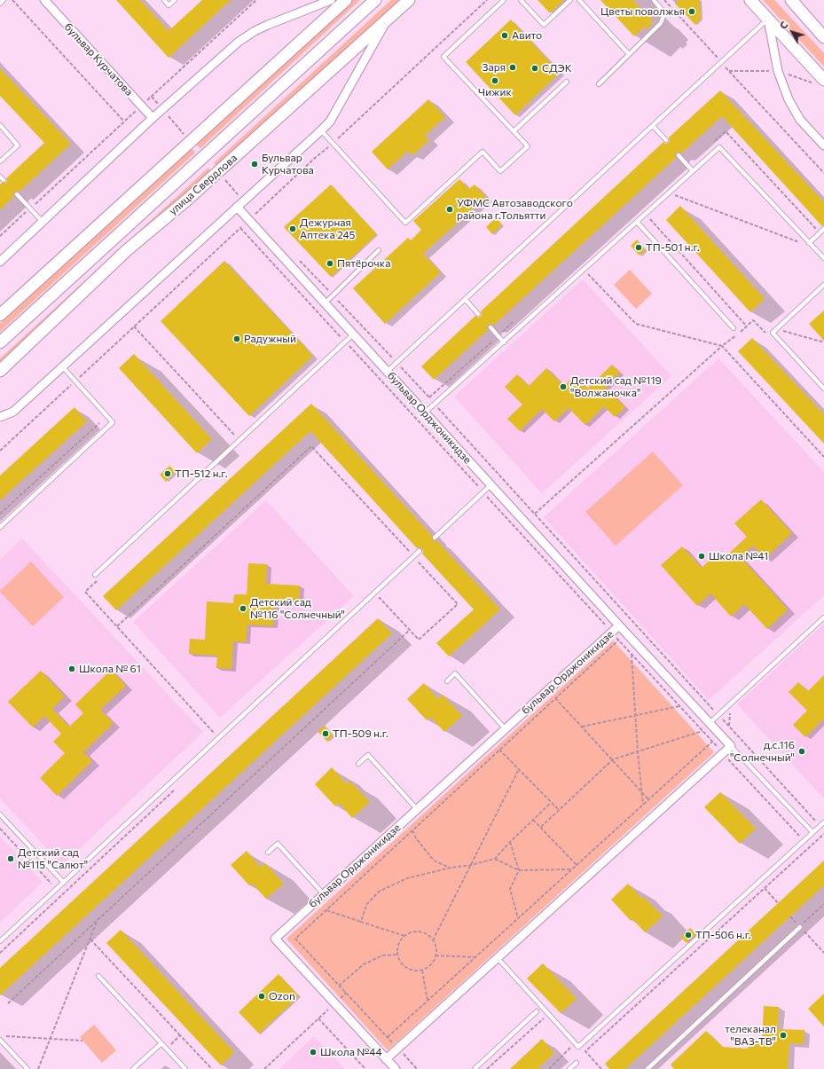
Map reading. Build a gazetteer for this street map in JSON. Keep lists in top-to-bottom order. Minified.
{"streets":{"main road":["улица Свердлова"],"street":["бульвар Курчатова","бульвар Орджоникидзе"]},"places":["Цветы поволжья","Авито","Заря","СДЭК","Чижик","Бульвар Курчатова","УФМС Автозаводского района г.Тольятти","Дежурная Аптека 245","ТП-501 н.г.","Пятёрочка","Радужный","Детский сад №119 \"Волжаночка\"","ТП-512 н.г.","Школа №41","Детский сад №116 \"Солнечный\"","Школа № 61","ТП-509 н.г.","д.с.116 \"Солнечный\"","Детский сад №115 \"Салют\"","ТП-506 н.г.","Ozon","телеканал \"ВАЗ-ТВ\"","Школа №44"],"north":"top left"}
